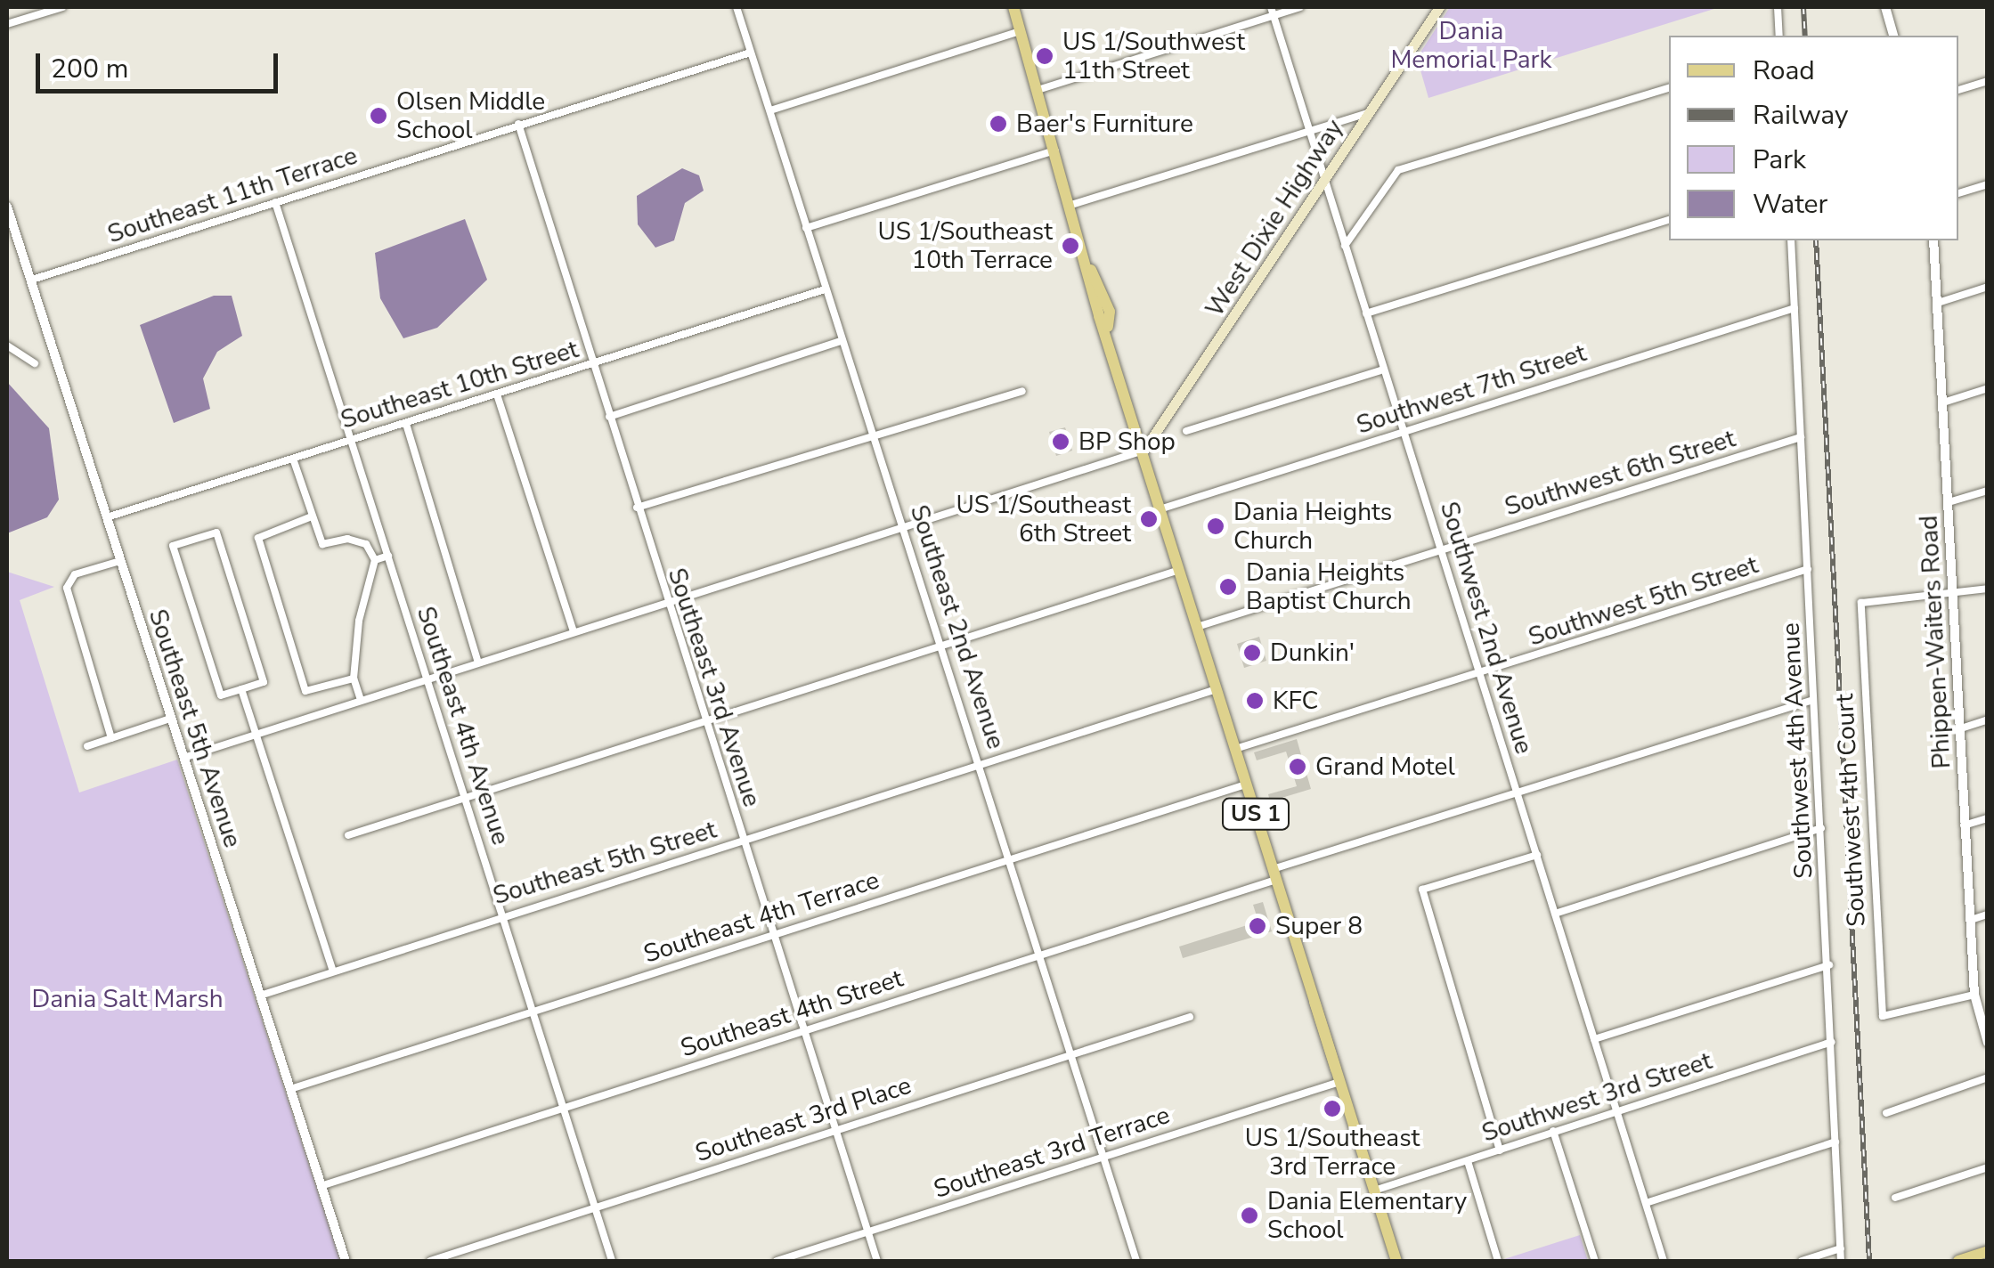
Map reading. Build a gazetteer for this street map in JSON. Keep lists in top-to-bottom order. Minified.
{"streets":{"main road":["West Dixie Highway","US 1"],"street":["Southeast 11th Terrace","Southeast 10th Street","Southwest 7th Street","Southwest 6th Street","Southwest 5th Street","Southeast 2nd Avenue","Southwest 2nd Avenue","Phippen-Waiters Road","Southeast 3rd Avenue","Southeast 4th Avenue","Southeast 5th Avenue","Southwest 4th Avenue","Southwest 4th Court","Southeast 5th Street","Southeast 4th Terrace","Southeast 4th Street","Southwest 3rd Street","Southeast 3rd Place","Southeast 3rd Terrace"]},"crossings":[["Southeast 11th Terrace","Southeast 2nd Avenue"],["Southeast 11th Terrace","Southeast 3rd Avenue"],["Southeast 11th Terrace","Southeast 4th Avenue"],["Southeast 11th Terrace","Southeast 5th Avenue"],["West Dixie Highway","Southwest 2nd Avenue"],["West Dixie Highway","US 1"],["Southeast 10th Street","Southeast 2nd Avenue"],["Southeast 10th Street","Southeast 3rd Avenue"],["Southeast 10th Street","Southeast 4th Avenue"],["Southeast 10th Street","Southeast 5th Avenue"],["Southwest 7th Street","Southwest 2nd Avenue"],["Southwest 7th Street","Southwest 4th Avenue"],["Southwest 7th Street","US 1"],["Southwest 6th Street","Southwest 2nd Avenue"],["Southwest 6th Street","Southwest 4th Avenue"],["Southwest 6th Street","US 1"],["Southwest 5th Street","Southwest 2nd Avenue"],["Southwest 5th Street","Southwest 4th Avenue"],["Southwest 5th Street","US 1"],["Southeast 2nd Avenue","Southeast 5th Street"],["Southeast 2nd Avenue","Southeast 4th Terrace"],["Southeast 2nd Avenue","Southeast 4th Street"],["Southeast 2nd Avenue","Southeast 3rd Place"],["Southeast 2nd Avenue","Southeast 3rd Terrace"],["Southwest 2nd Avenue","Southeast 4th Street"],["Southwest 2nd Avenue","Southwest 3rd Street"],["Phippen-Waiters Road","Southwest 4th Court"],["Southeast 3rd Avenue","Southeast 5th Street"],["Southeast 3rd Avenue","Southeast 4th Terrace"],["Southeast 3rd Avenue","Southeast 4th Street"],["Southeast 3rd Avenue","Southeast 3rd Place"],["Southeast 3rd Avenue","Southeast 3rd Terrace"],["Southeast 4th Avenue","Southeast 5th Street"],["Southeast 4th Avenue","Southeast 4th Terrace"],["Southeast 4th Avenue","Southeast 4th Street"],["Southeast 4th Avenue","Southeast 3rd Place"],["Southeast 5th Avenue","Southeast 5th Street"],["Southeast 5th Avenue","Southeast 4th Terrace"],["Southeast 5th Avenue","Southeast 4th Street"],["Southwest 4th Avenue","Southeast 4th Street"],["Southwest 4th Avenue","Southwest 3rd Street"],["US 1","Southeast 5th Street"],["US 1","Southeast 4th Terrace"],["US 1","Southeast 4th Street"],["US 1","Southwest 3rd Street"],["US 1","Southeast 3rd Terrace"]],"parks":["Dania Memorial Park","Dania Salt Marsh"],"places":["US 1/Southwest 11th Street","Olsen Middle School","Baer's Furniture","US 1/Southeast 10th Terrace","BP Shop","US 1/Southeast 6th Street","Dania Heights Church","Dania Heights Baptist Church","Dunkin'","KFC","Grand Motel","Super 8","US 1/Southeast 3rd Terrace","Dania Elementary School"],"legend":["Road","Railway","Park","Water"],"scale_bar":"200 m"}
